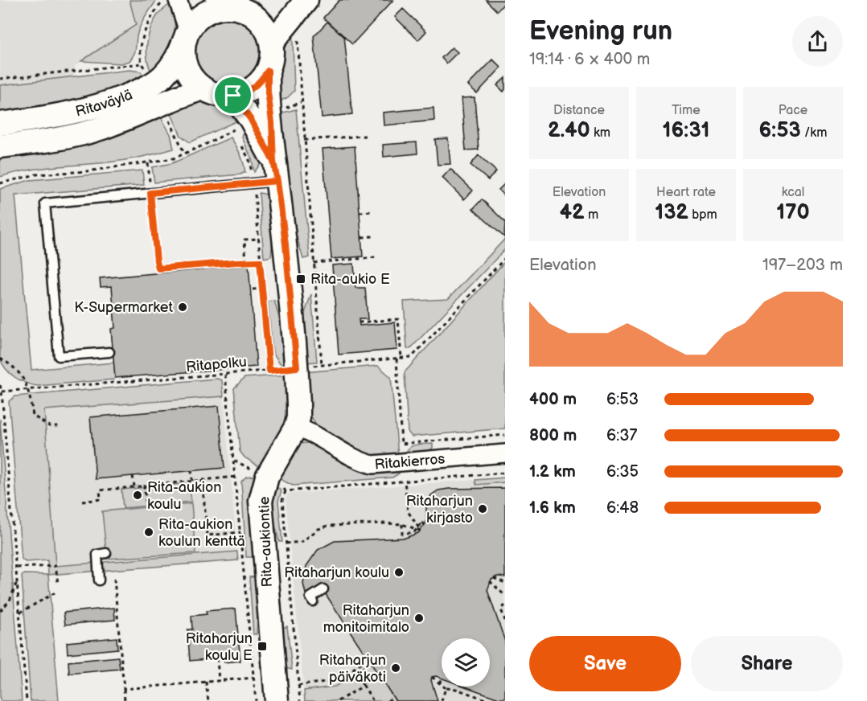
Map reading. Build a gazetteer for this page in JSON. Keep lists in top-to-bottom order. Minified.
{"streets":{"street":["Ritaväylä","Ritakierros","Rita-aukiontie"],"path":["Ritapolku"]},"crossings":[["Ritaväylä","Rita-aukiontie"],["Ritapolku","Rita-aukiontie"],["Ritakierros","Rita-aukiontie"]],"places":{"transit":["Rita-aukio E","Ritaharjun koulu E"],"other":["K-Supermarket","Rita-aukion koulu","Ritaharjun kirjasto","Rita-aukion koulun kenttä","Ritaharjun koulu","Ritaharjun monitoimitalo","Ritaharjun päiväkoti"]},"page":{"heading":["Evening run","19:14 · 6 × 400 m"],"stats":[["Distance","2.40 km"],["Time","16:31"],["Pace","6:53 /km"],["Elevation","42 m"],["Heart rate","132 bpm"],["kcal","170"]],"chart":["Elevation","197–203 m"],"list":[{"name":"400 m","note":"6:53"},{"name":"800 m","note":"6:37"},{"name":"1.2 km","note":"6:35"},{"name":"1.6 km","note":"6:48"}],"buttons":["Save","Share"]}}
